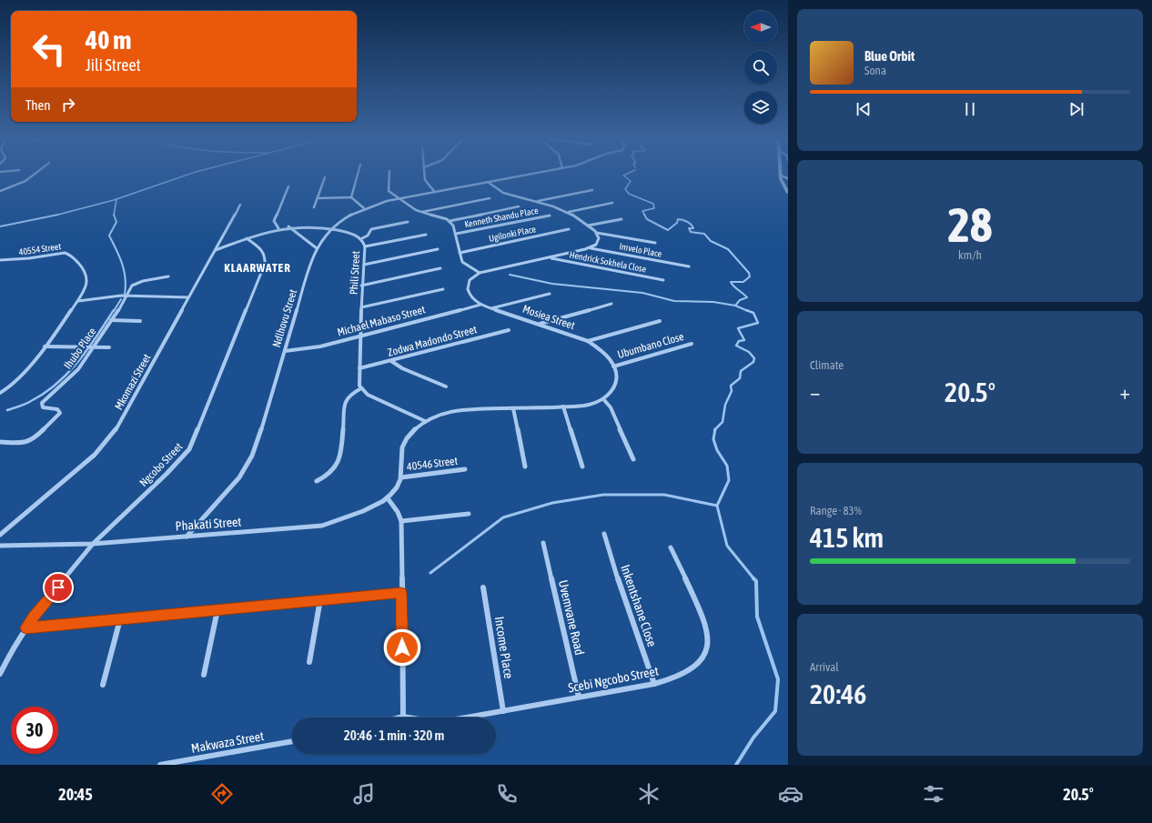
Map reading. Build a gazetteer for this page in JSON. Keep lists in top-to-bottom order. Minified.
{"streets":{"street":["Kenneth Shandu Place","Ugilonki Place","40554 Street","Imvelo Place","Hendrick Sokhela Close","Phili Street","Mosiea Street","Ndlhovu Street","Michael Mabaso Street","Zodwa Madondo Street","Ubumbano Close","Ihubo Place","Mkomazi Street","40546 Street","Ngcobo Street","Phakati Street","Inkentshane Close","Uvemvane Road","Income Place","Scebi Ngcobo Street","Makwaza Street"]},"crossings":[["Phili Street","Ndlhovu Street"],["Phili Street","Michael Mabaso Street"],["Phili Street","Zodwa Madondo Street"],["Phili Street","Mkomazi Street"],["Phili Street","Ngcobo Street"],["Mosiea Street","Michael Mabaso Street"],["Mosiea Street","Ubumbano Close"],["Ndlhovu Street","Michael Mabaso Street"],["Ndlhovu Street","Phakati Street"],["40546 Street","Phakati Street"],["Ngcobo Street","Phakati Street"],["Inkentshane Close","Scebi Ngcobo Street"],["Uvemvane Road","Scebi Ngcobo Street"],["Income Place","Scebi Ngcobo Street"]],"districts":["KLAARWATER"],"north":"left","page":{"turn":["40 m","Jili Street"],"song":["Blue Orbit","Sona"],"then":"Then","tile":[["28","km/h"],"Climate",["Range · 83%","415 km"],["Arrival","20:46"]],"heat":["−","20.5°","+"],"limit":"30","trip":"20:46 · 1 min · 320 m","tabs":["20:45","20.5°"]}}
